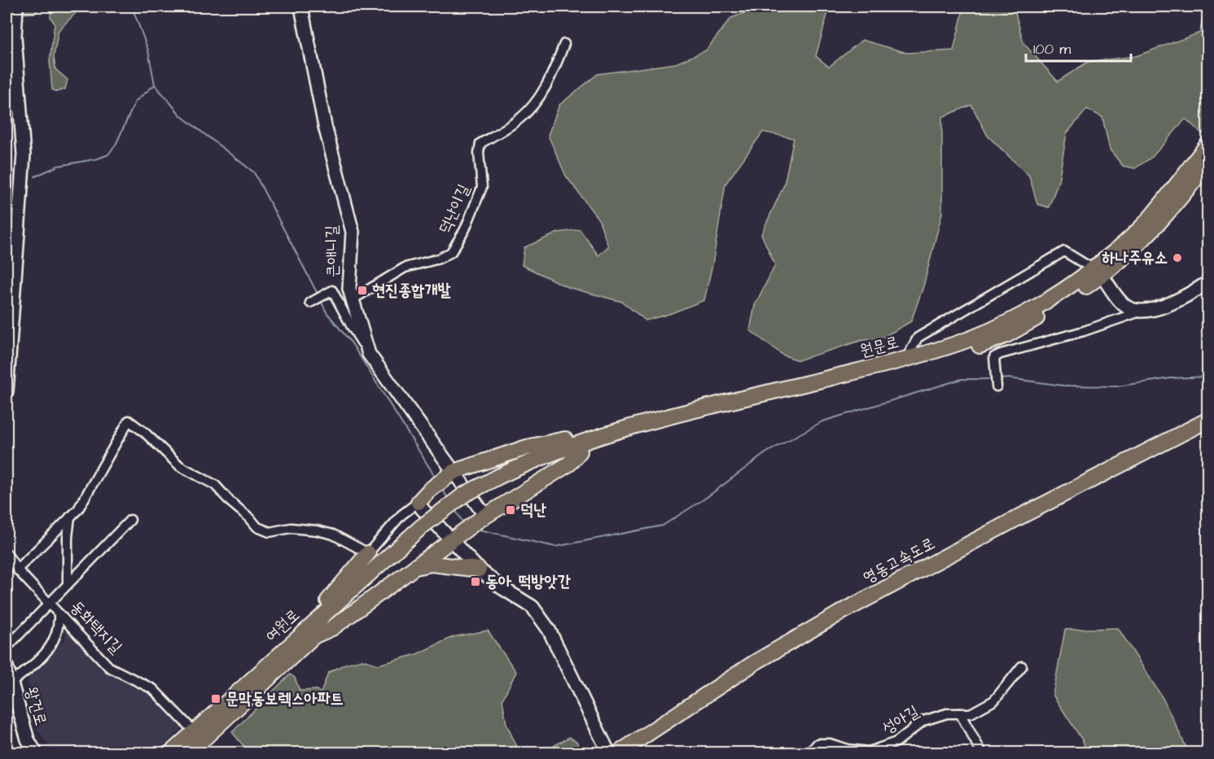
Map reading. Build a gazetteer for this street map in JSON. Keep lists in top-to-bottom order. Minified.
{"streets":{"highway":["원문로","영동고속도로","여원로"],"street":["덕난이길","큰애니길","동화택지길","왕건로","성아길"]},"crossings":[["덕난이길","큰애니길"],["원문로","여원로"],["여원로","동화택지길"]],"places":{"other":["하나주유소"],"transit":["현진종합개발","덕난","동아 떡방앗간","문막동보렉스아파트"]},"scale_bar":"100 m"}
